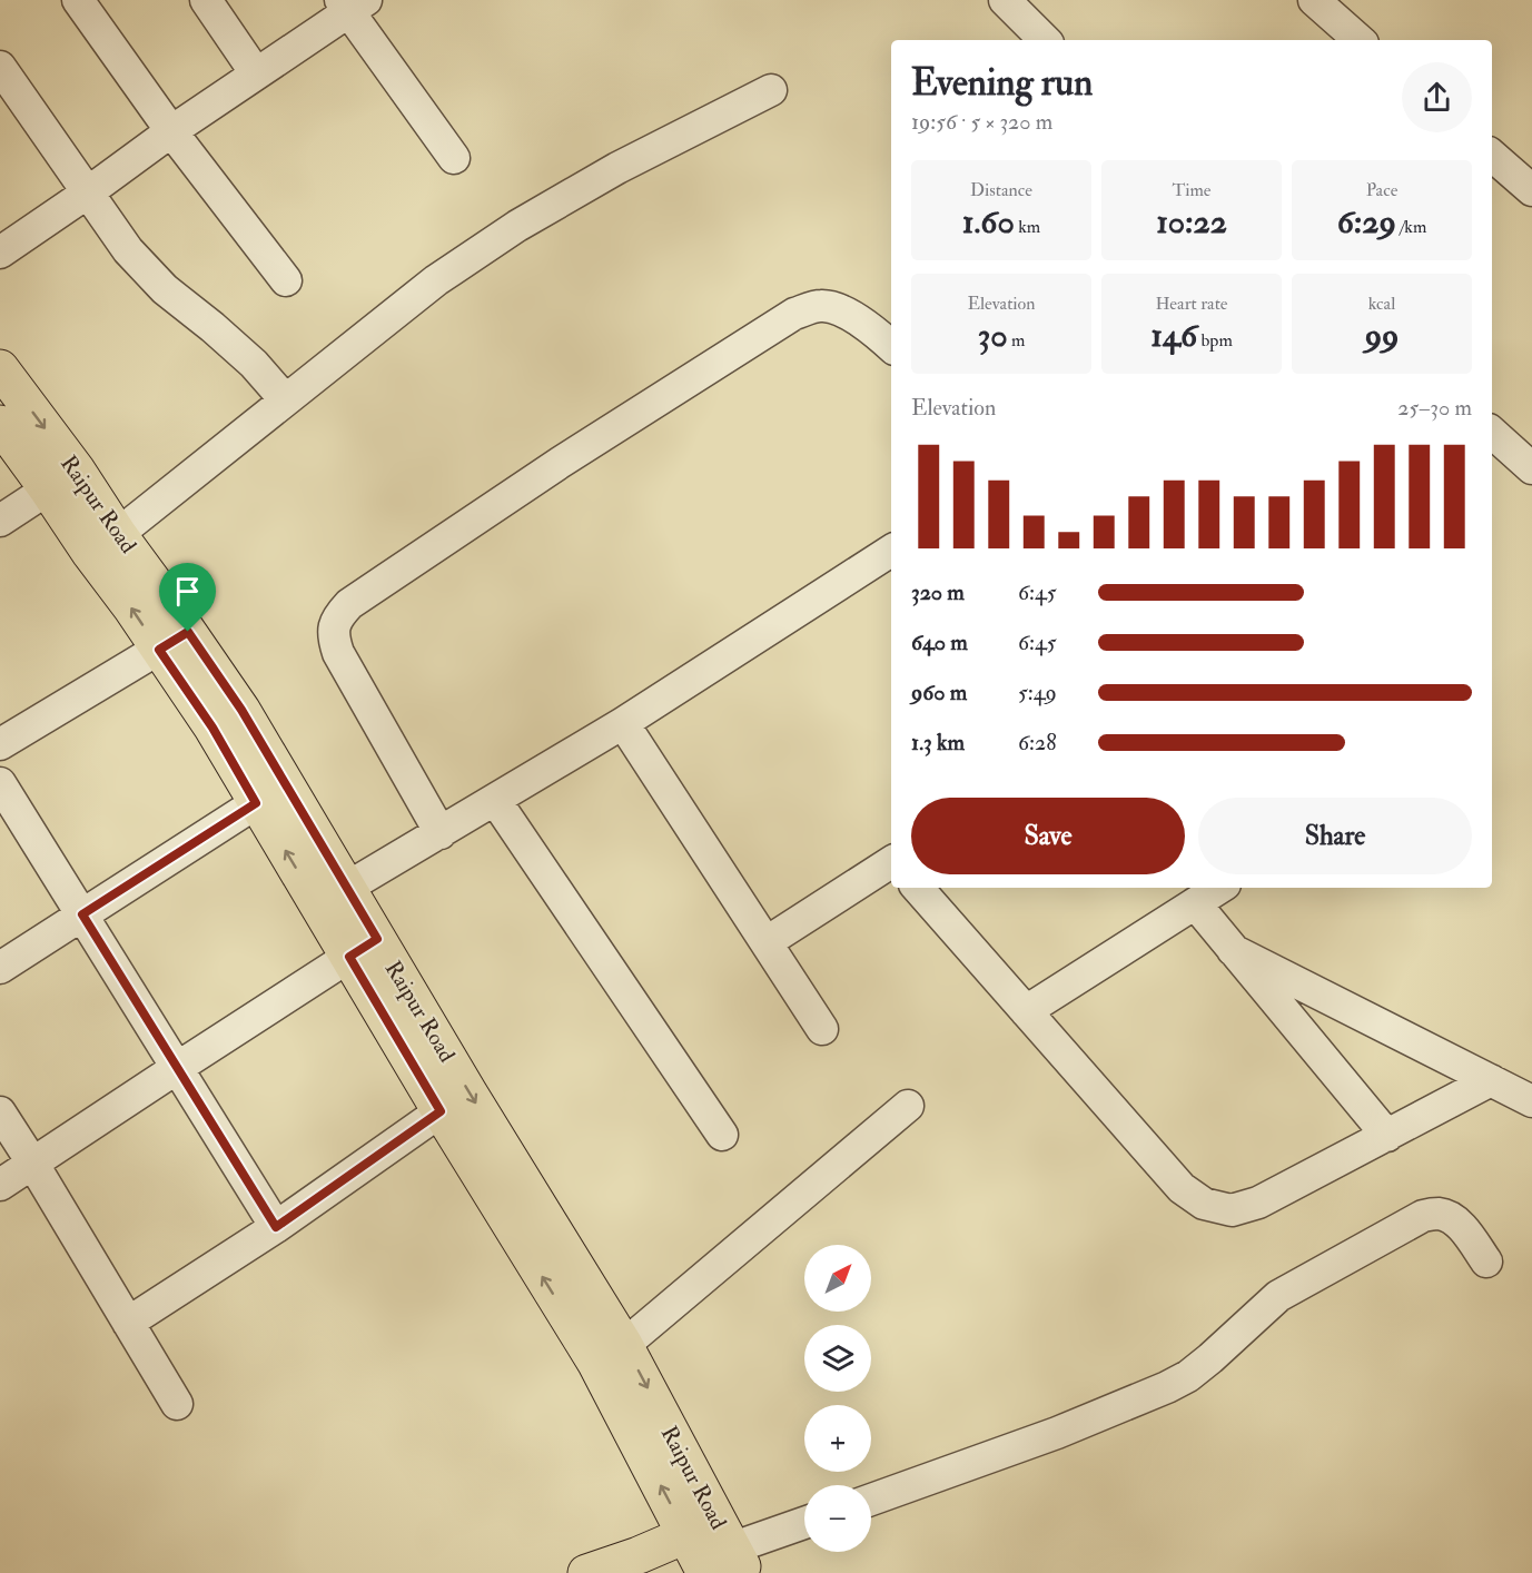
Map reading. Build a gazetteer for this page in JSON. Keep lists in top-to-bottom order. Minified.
{"streets":{"main road":["Raipur Road"]},"north":"top right","page":{"heading":["Evening run","19:56 · 5 × 320 m"],"stats":[["Distance","1.60 km"],["Time","10:22"],["Pace","6:29 /km"],["Elevation","30 m"],["Heart rate","146 bpm"],["kcal","99"]],"chart":["Elevation","25–30 m"],"list":[{"name":"320 m","note":"6:45"},{"name":"640 m","note":"6:45"},{"name":"960 m","note":"5:49"},{"name":"1.3 km","note":"6:28"}],"buttons":["Save","Share"],"map_buttons":["+","−"]}}
